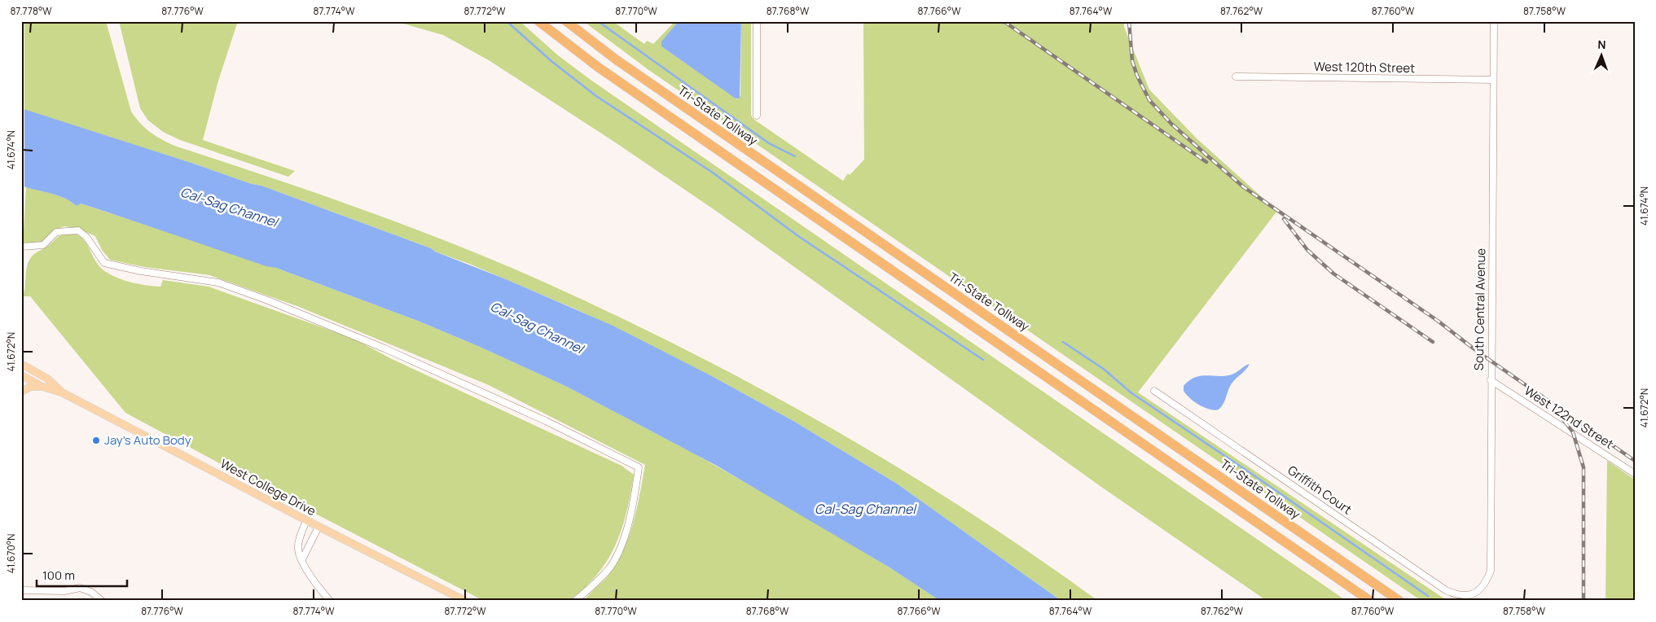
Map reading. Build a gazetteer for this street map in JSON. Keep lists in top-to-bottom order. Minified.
{"streets":{"highway":["Tri-State Tollway"],"main road":["West College Drive"],"street":["West 120th Street","South Central Avenue","West 122nd Street","Griffith Court"]},"crossings":[["West 120th Street","South Central Avenue"],["South Central Avenue","West 122nd Street"],["South Central Avenue","Griffith Court"]],"water":["Cal-Sag Channel"],"places":["Jay's Auto Body"],"scale_bar":"100 m","north":"top","coordinates":["87.778°W","87.776°W","87.774°W","87.772°W","87.770°W","87.768°W","87.766°W","87.764°W","87.762°W","87.760°W","87.758°W","41.674°N","41.672°N","41.670°N"]}
